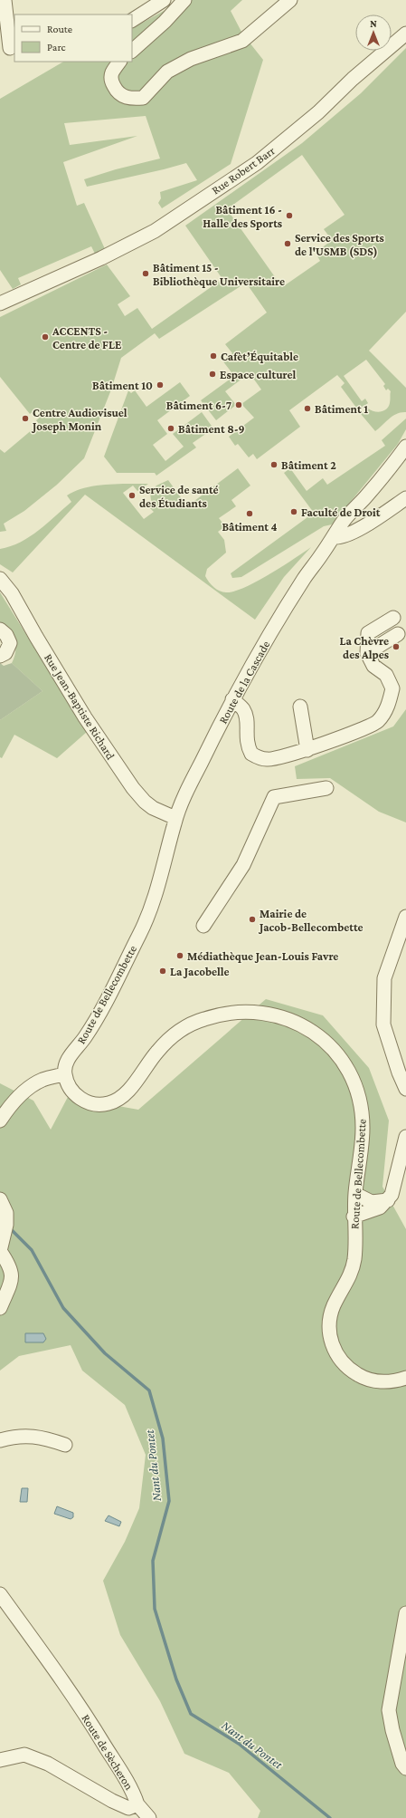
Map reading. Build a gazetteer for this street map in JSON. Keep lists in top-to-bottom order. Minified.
{"streets":{"street":["Rue Robert Barr","Route de la Cascade","Rue Jean-Baptiste Richard","Route de Bellecombette","Route de Sècheron"]},"crossings":[["Route de la Cascade","Rue Jean-Baptiste Richard"],["Route de la Cascade","Route de Bellecombette"],["Rue Jean-Baptiste Richard","Route de Bellecombette"]],"water":["Nant du Pontet"],"places":["Bâtiment 16 - Halle des Sports","Service des Sports de l'USMB (SDS)","Bâtiment 15 - Bibliothèque Universitaire","ACCENTS - Centre de FLE","Cafèt’Équitable","Espace culturel","Bâtiment 10","Bâtiment 6-7","Bâtiment 1","Centre Audiovisuel Joseph Monin","Bâtiment 8-9","Bâtiment 2","Service de santé des Étudiants","Faculté de Droit","Bâtiment 4","La Chèvre des Alpes","Mairie de Jacob-Bellecombette","Médiathèque Jean-Louis Favre","La Jacobelle"],"legend":["Route","Parc"],"north":"top"}
